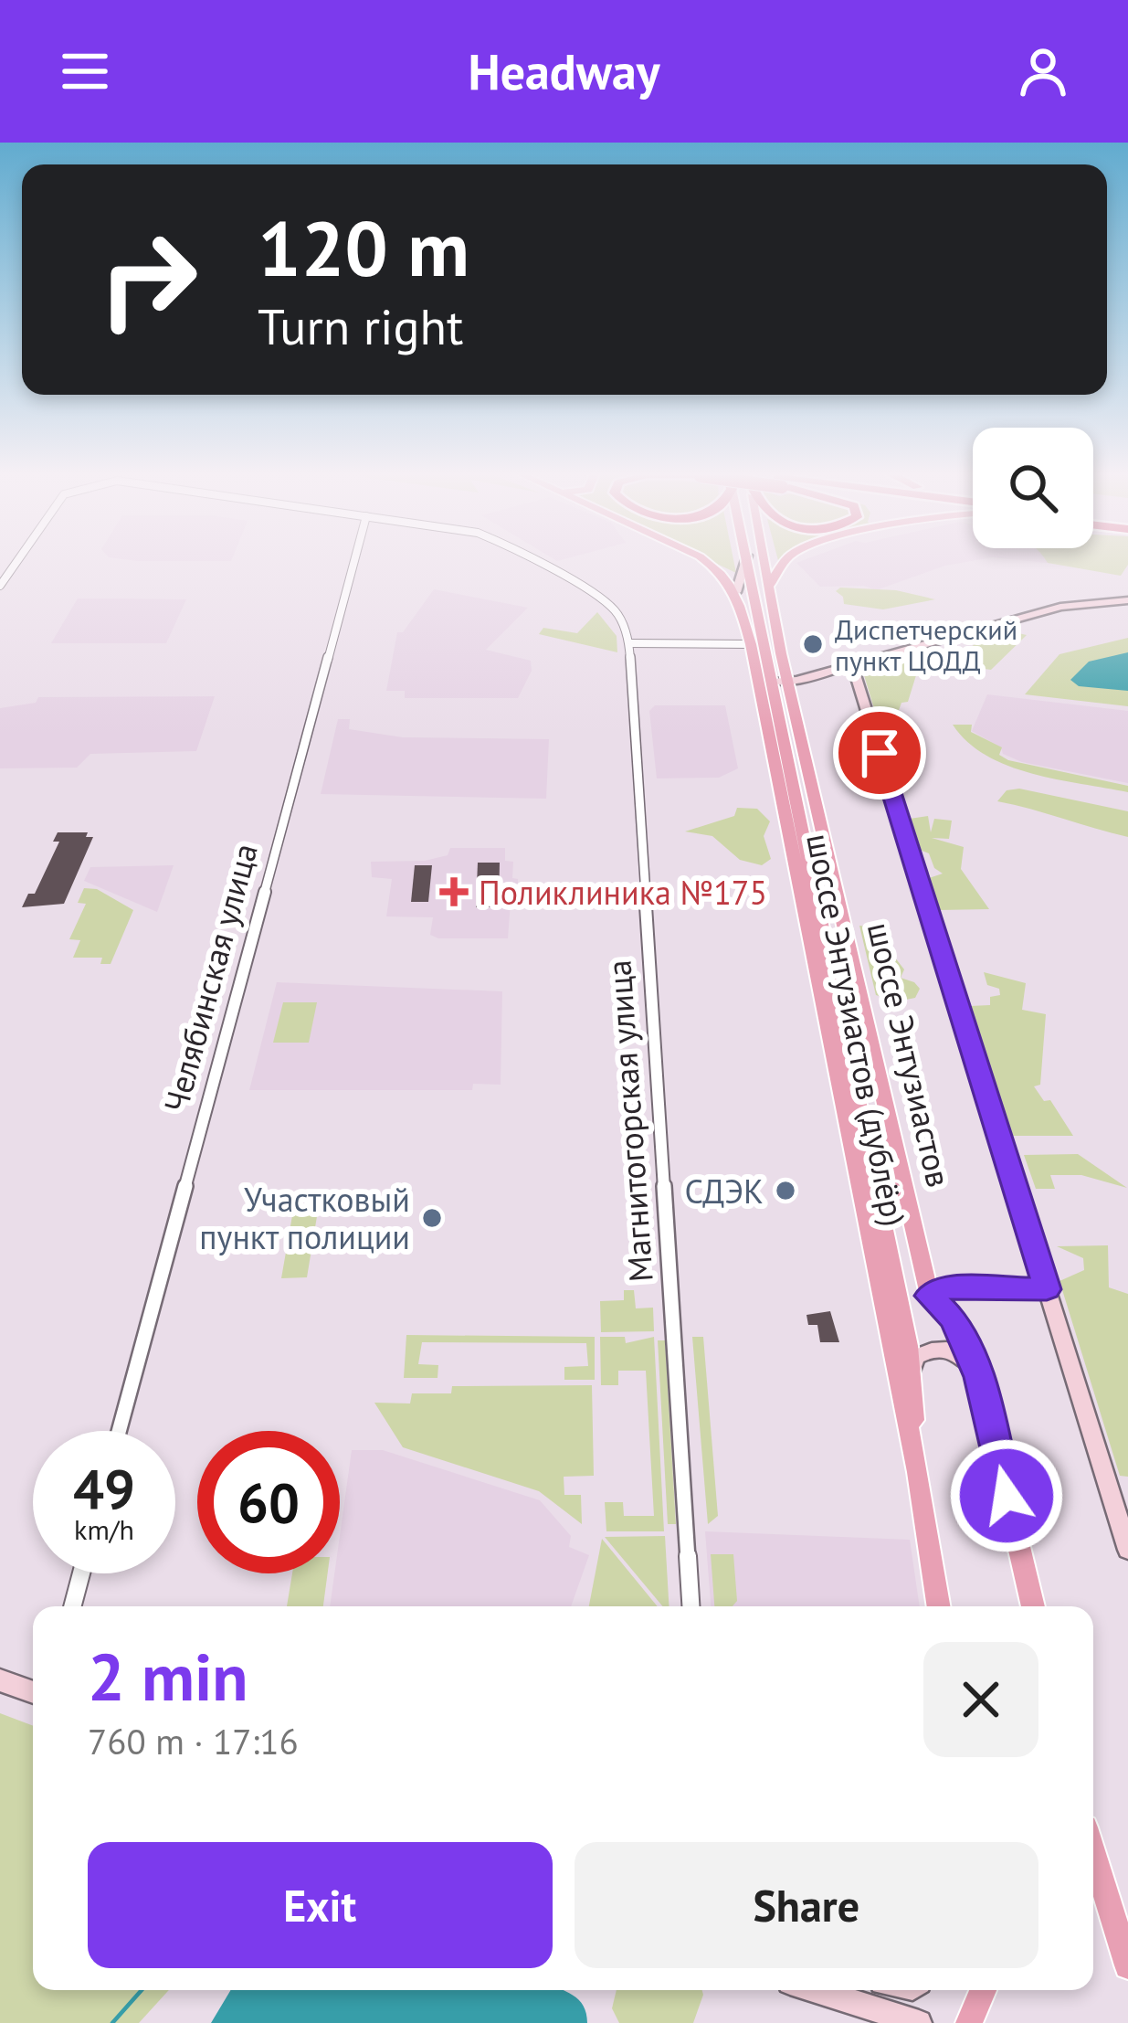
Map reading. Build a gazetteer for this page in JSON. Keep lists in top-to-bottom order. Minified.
{"streets":{"main road":["шоссе Энтузиастов (дублёр)","шоссе Энтузиастов"],"street":["Челябинская улица","Магнитогорская улица"]},"crossings":[["шоссе Энтузиастов (дублёр)","шоссе Энтузиастов"]],"places":{"other":["Диспетчерский пункт ЦОДД","СДЭК","Участковый пункт полиции"],"health":["Поликлиника №175"]},"page":{"header":"Headway","turn":["120 m","Turn right"],"speed":"49 km/h","limit":"60","heading":["2 min","760 m · 17:16"],"buttons":["Exit","Share"]}}
